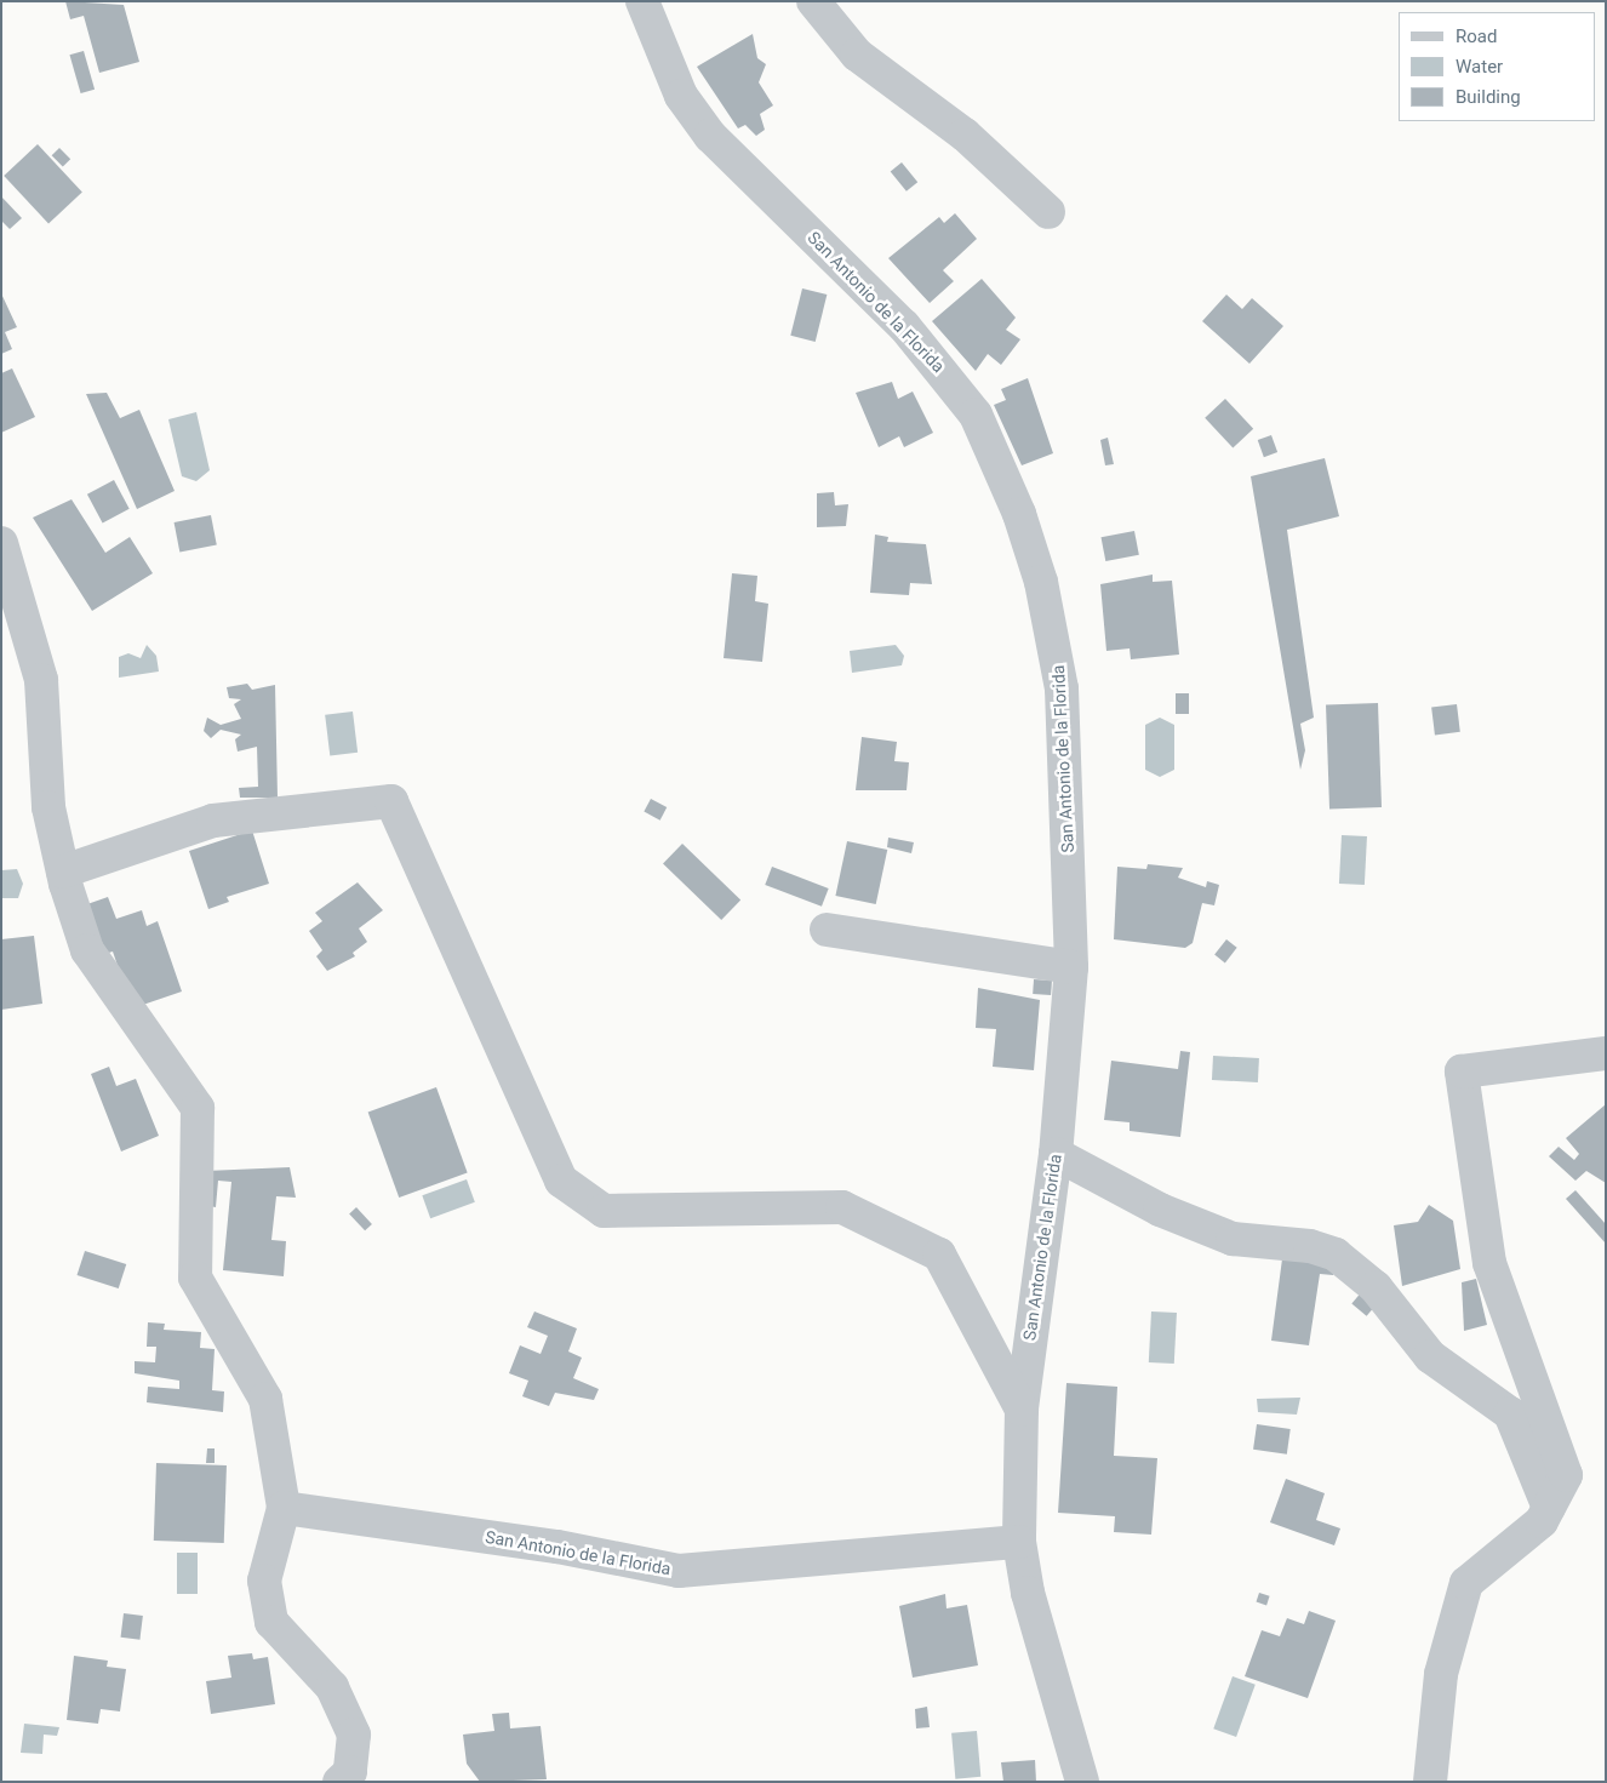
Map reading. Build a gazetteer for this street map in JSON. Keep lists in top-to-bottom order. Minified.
{"streets":{"street":["San Antonio de la Florida"]},"legend":["Road","Water","Building"]}
